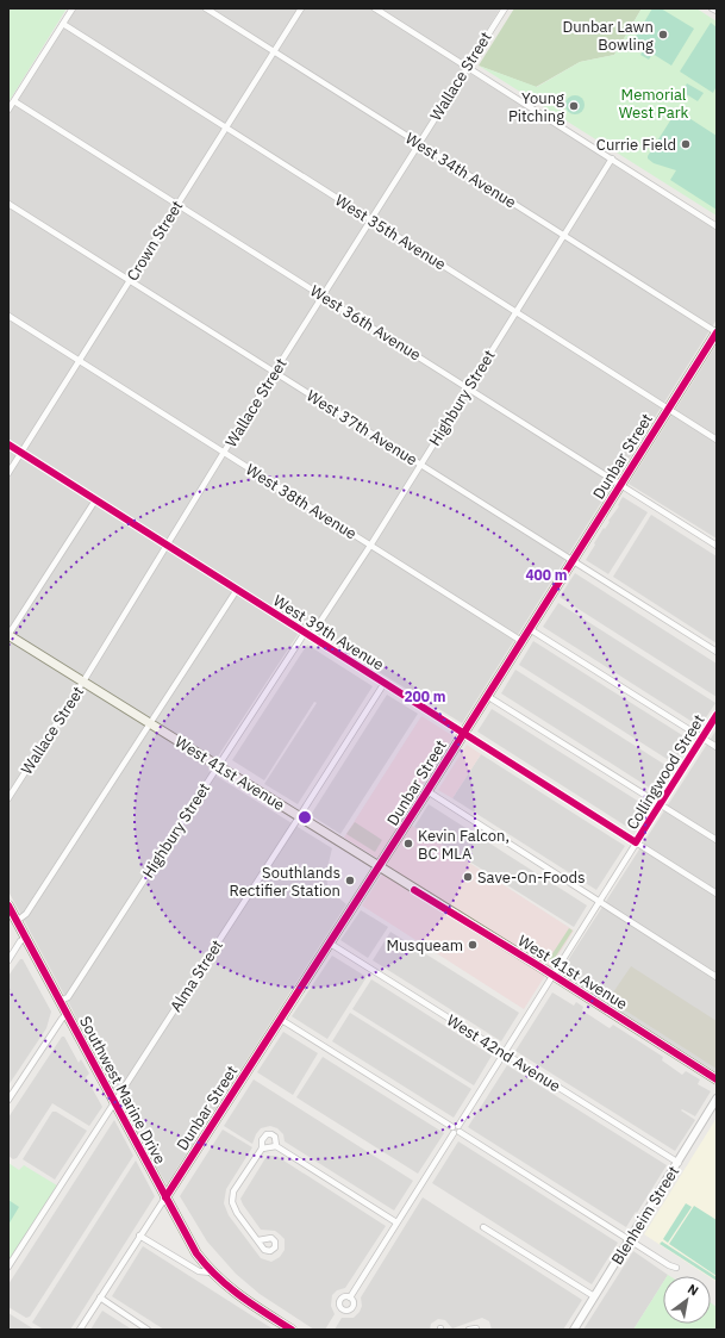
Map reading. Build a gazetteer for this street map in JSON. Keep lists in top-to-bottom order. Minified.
{"streets":{"main road":["Dunbar Street","West 41st Avenue","Southwest Marine Drive"],"street":["Wallace Street","West 34th Avenue","West 35th Avenue","Crown Street","West 36th Avenue","Highbury Street","West 37th Avenue","West 38th Avenue","West 39th Avenue","Collingwood Street","Alma Street","West 42nd Avenue","Blenheim Street"]},"crossings":[["Wallace Street","West 34th Avenue"],["Wallace Street","West 35th Avenue"],["Wallace Street","West 36th Avenue"],["Wallace Street","West 37th Avenue"],["Wallace Street","West 38th Avenue"],["Wallace Street","West 39th Avenue"],["Wallace Street","West 41st Avenue"],["West 34th Avenue","Crown Street"],["West 34th Avenue","Highbury Street"],["West 34th Avenue","Dunbar Street"],["West 35th Avenue","Crown Street"],["West 35th Avenue","Highbury Street"],["West 35th Avenue","Dunbar Street"],["Crown Street","West 36th Avenue"],["Crown Street","West 37th Avenue"],["Crown Street","West 38th Avenue"],["Crown Street","West 39th Avenue"],["West 36th Avenue","Highbury Street"],["West 36th Avenue","Dunbar Street"],["Highbury Street","West 37th Avenue"],["Highbury Street","West 38th Avenue"],["Highbury Street","West 39th Avenue"],["Highbury Street","West 41st Avenue"],["Highbury Street","Southwest Marine Drive"],["West 37th Avenue","Dunbar Street"],["Dunbar Street","West 38th Avenue"],["Dunbar Street","West 39th Avenue"],["Dunbar Street","West 41st Avenue"],["Dunbar Street","West 42nd Avenue"],["Dunbar Street","Southwest Marine Drive"],["West 39th Avenue","Collingwood Street"],["West 39th Avenue","Alma Street"],["Collingwood Street","West 41st Avenue"],["Collingwood Street","West 42nd Avenue"],["West 41st Avenue","Alma Street"],["Alma Street","Southwest Marine Drive"],["West 42nd Avenue","Blenheim Street"]],"parks":["Memorial West Park"],"places":["Dunbar Lawn Bowling","Young Pitching","Currie Field","Kevin Falcon, BC MLA","Save-On-Foods","Southlands Rectifier Station","Musqueam"],"north":"top right","rings":["400 m","200 m"]}
